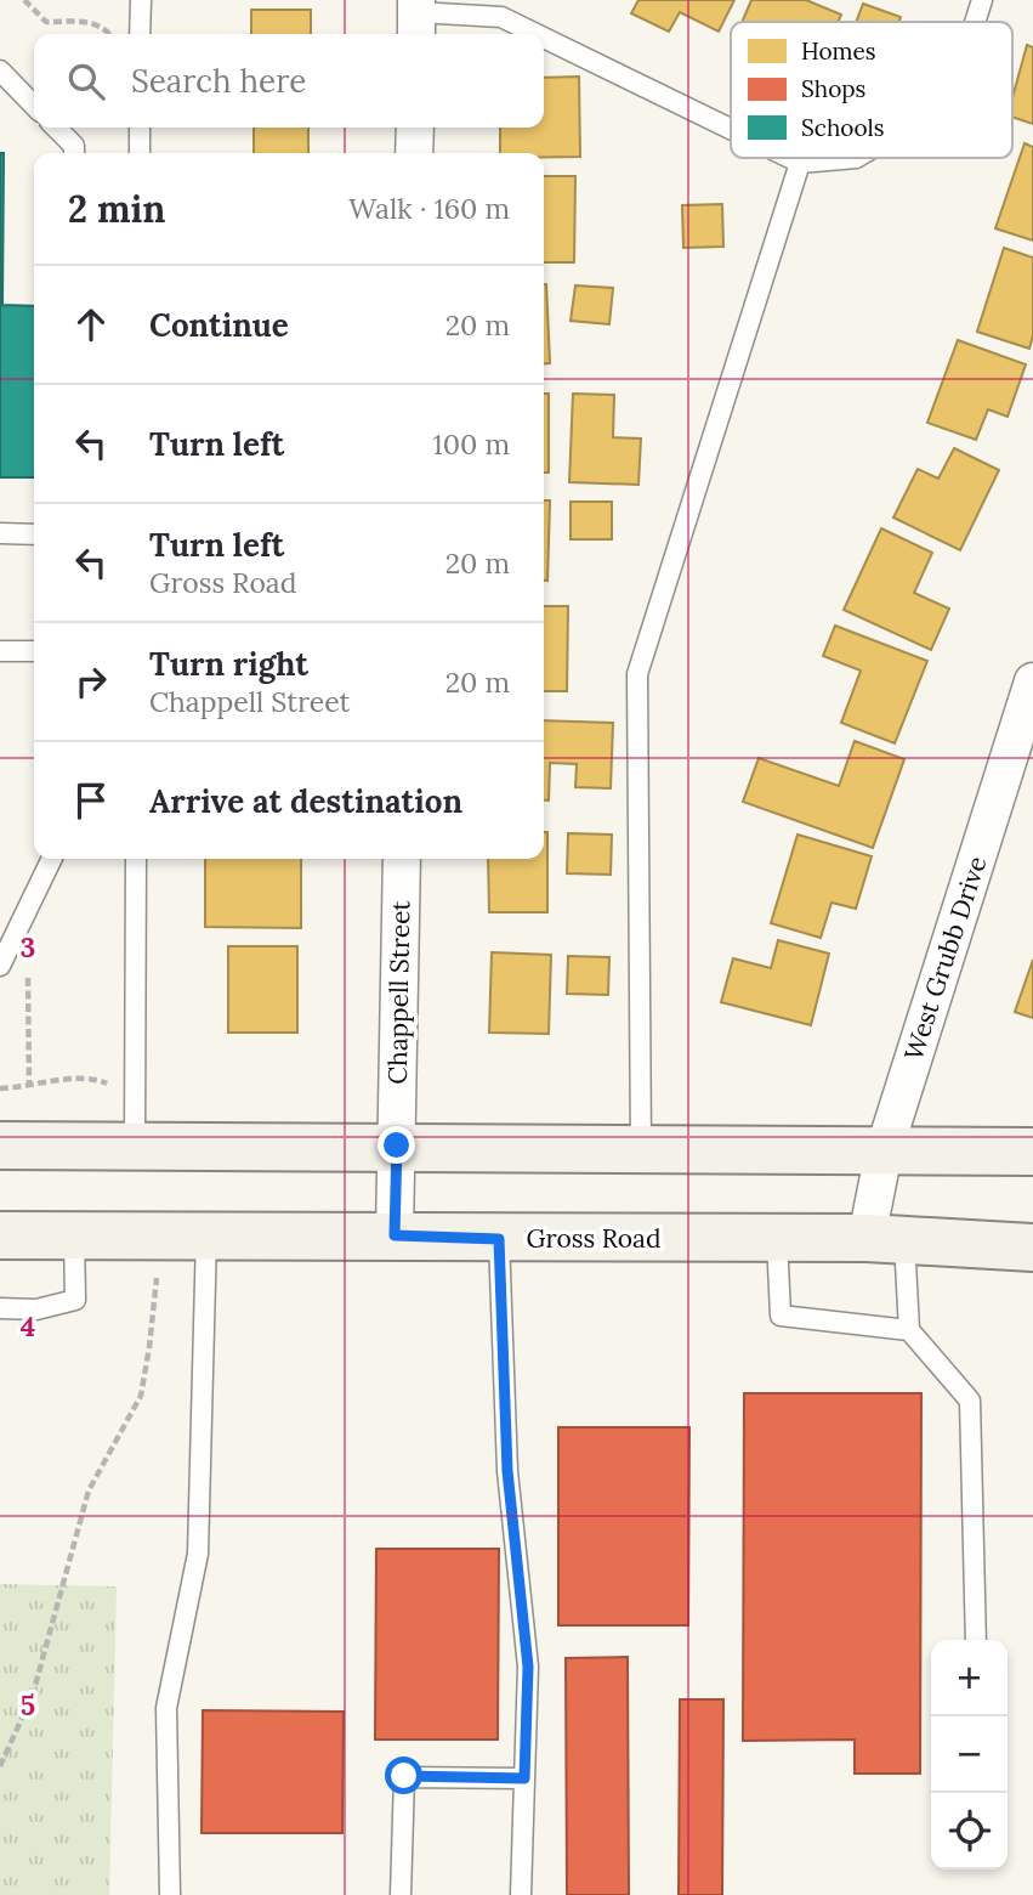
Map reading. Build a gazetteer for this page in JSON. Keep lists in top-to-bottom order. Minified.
{"streets":{"main road":["Gross Road"],"street":["West Grubb Drive","Chappell Street"]},"crossings":[["West Grubb Drive","Gross Road"],["Chappell Street","Gross Road"]],"legend":["Homes","Shops","Schools"],"page":{"search":"Search here","heading":["2 min","Walk · 160 m"],"list":[["Continue","20 m"],["Turn left","100 m"],["Turn left","Gross Road","20 m"],["Turn right","Chappell Street","20 m"],"Arrive at destination"],"map_buttons":["+","−"]},"grid":{"rows":["3","4","5"]}}
